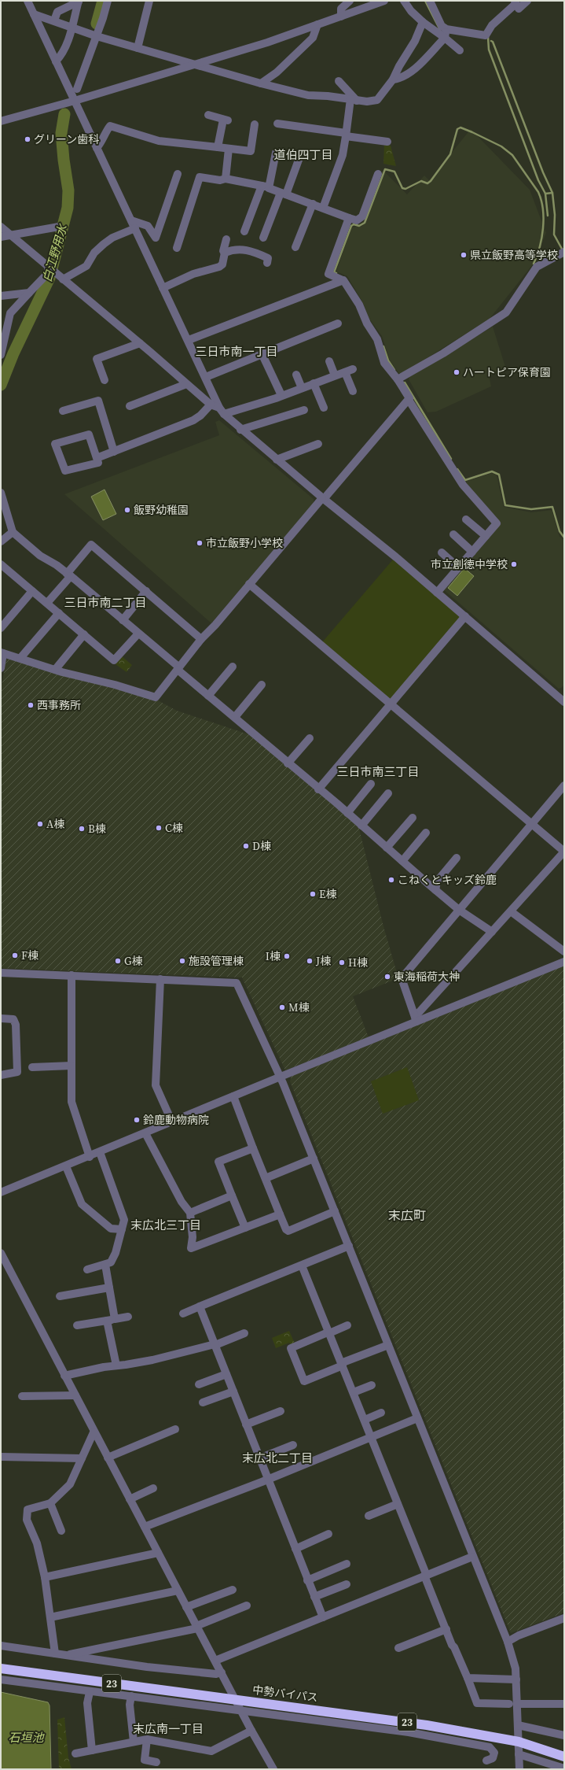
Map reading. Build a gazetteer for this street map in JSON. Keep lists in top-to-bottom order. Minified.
{"streets":{"highway":["23","中勢バイパス"]},"districts":["道伯四丁目","三日市南一丁目","三日市南二丁目","三日市南三丁目","末広町","末広北三丁目","末広北二丁目","末広南一丁目"],"water":["白江野用水","石垣池"],"places":["グリーン歯科","県立飯野高等学校","ハートピア保育園","飯野幼稚園","市立飯野小学校","市立創徳中学校","西事務所","A棟","C棟","B棟","D棟","こねくとキッズ鈴鹿","E棟","F棟","I棟","G棟","施設管理棟","J棟","H棟","東海稲荷大神","M棟","鈴鹿動物病院"]}
